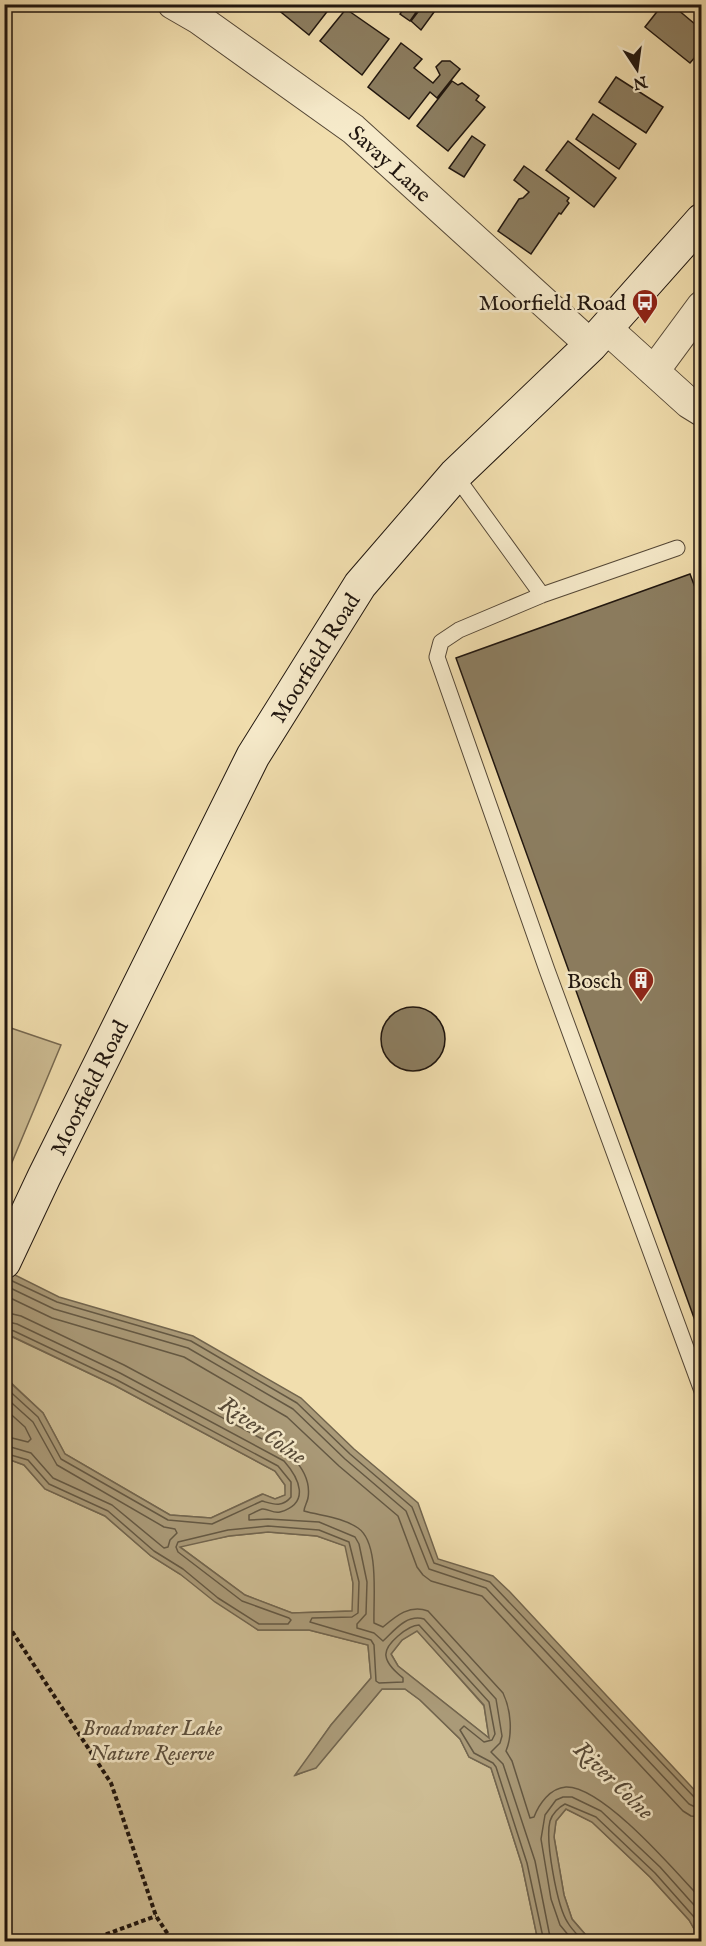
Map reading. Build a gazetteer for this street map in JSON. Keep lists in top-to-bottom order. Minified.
{"streets":{"street":["Savay Lane","Moorfield Road"]},"crossings":[["Savay Lane","Moorfield Road"]],"water":["River Colne"],"parks":["Broadwater Lake Nature Reserve"],"places":{"bus stop":["Moorfield Road"],"building":["Bosch"]},"north":"bottom"}
